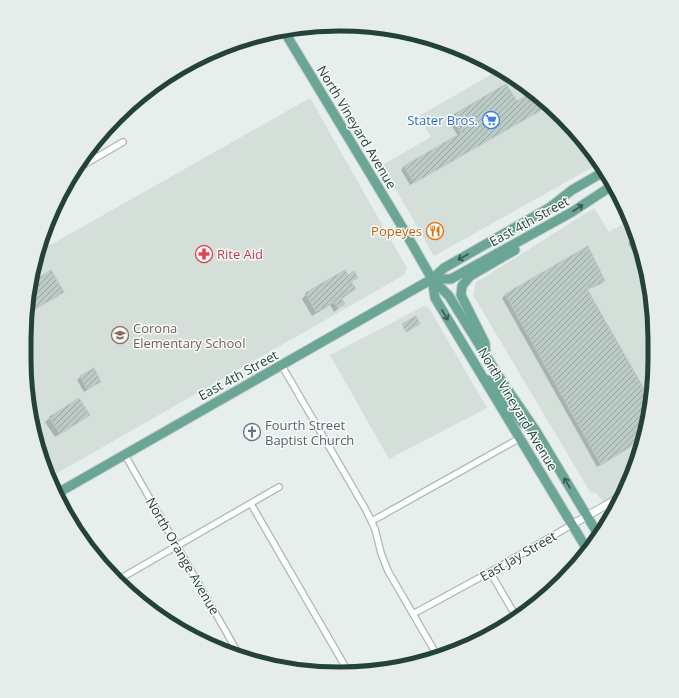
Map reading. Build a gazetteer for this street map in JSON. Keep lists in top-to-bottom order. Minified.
{"streets":{"main road":["North Vineyard Avenue","East 4th Street"],"street":["North Orange Avenue","East Jay Street"]},"crossings":[["North Vineyard Avenue","East 4th Street"],["North Vineyard Avenue","East Jay Street"],["East 4th Street","North Orange Avenue"]],"places":{"supermarket":["Stater Bros."],"restaurant":["Popeyes"],"pharmacy":["Rite Aid"],"school or university":["Corona Elementary School"],"church":["Fourth Street Baptist Church"]}}
